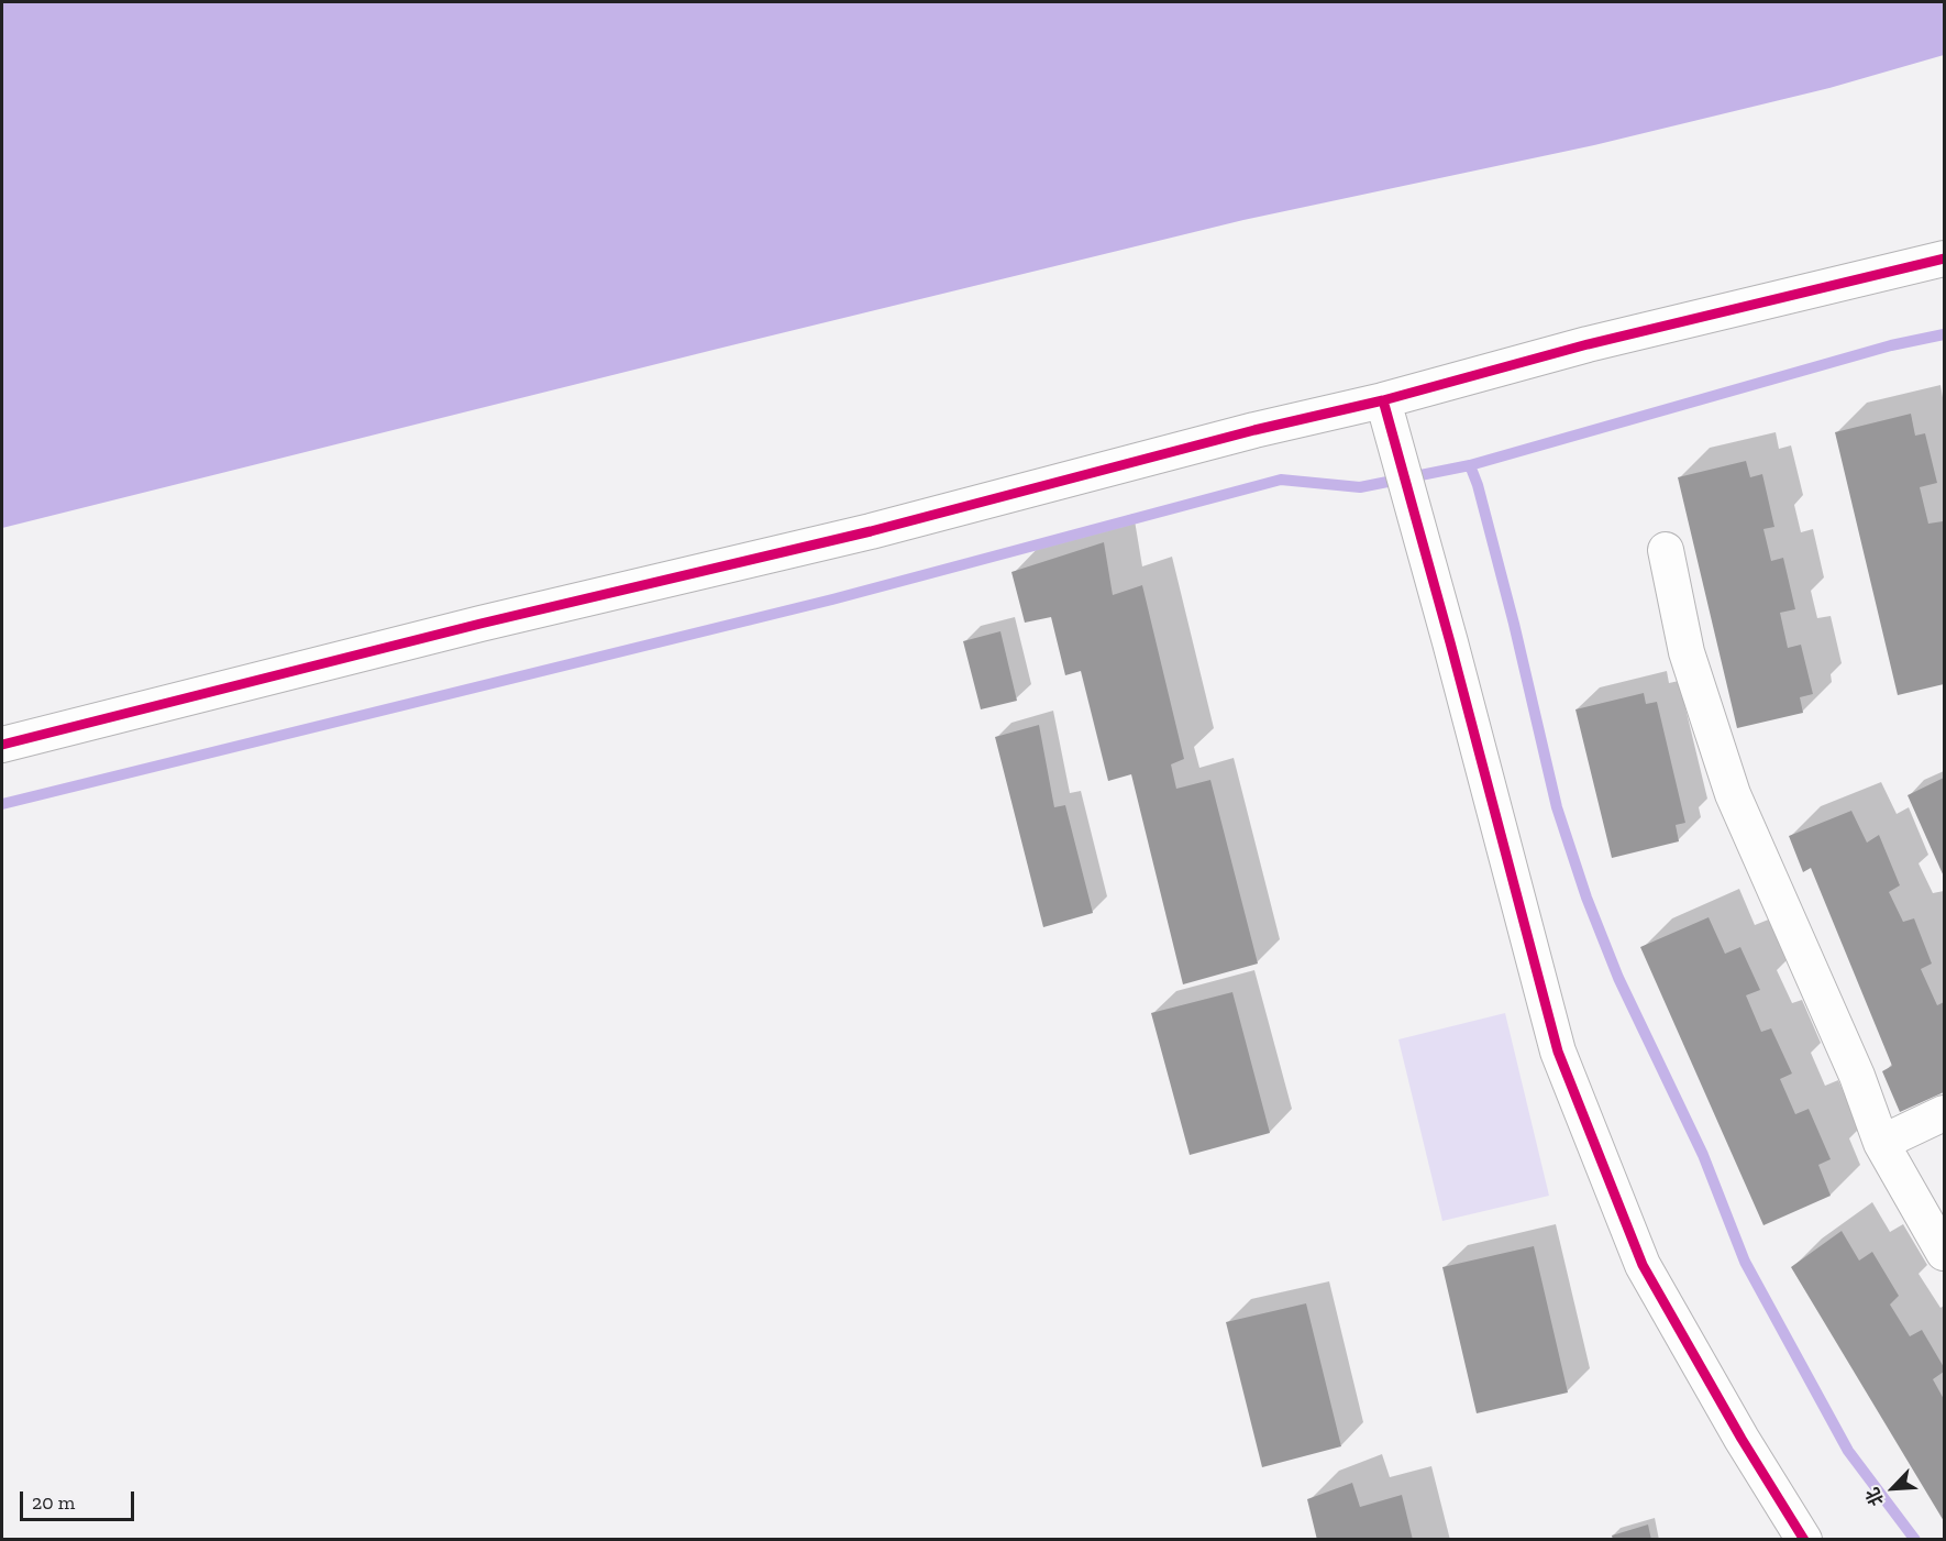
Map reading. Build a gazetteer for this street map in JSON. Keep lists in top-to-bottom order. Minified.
{"scale_bar":"20 m","north":"bottom left"}
